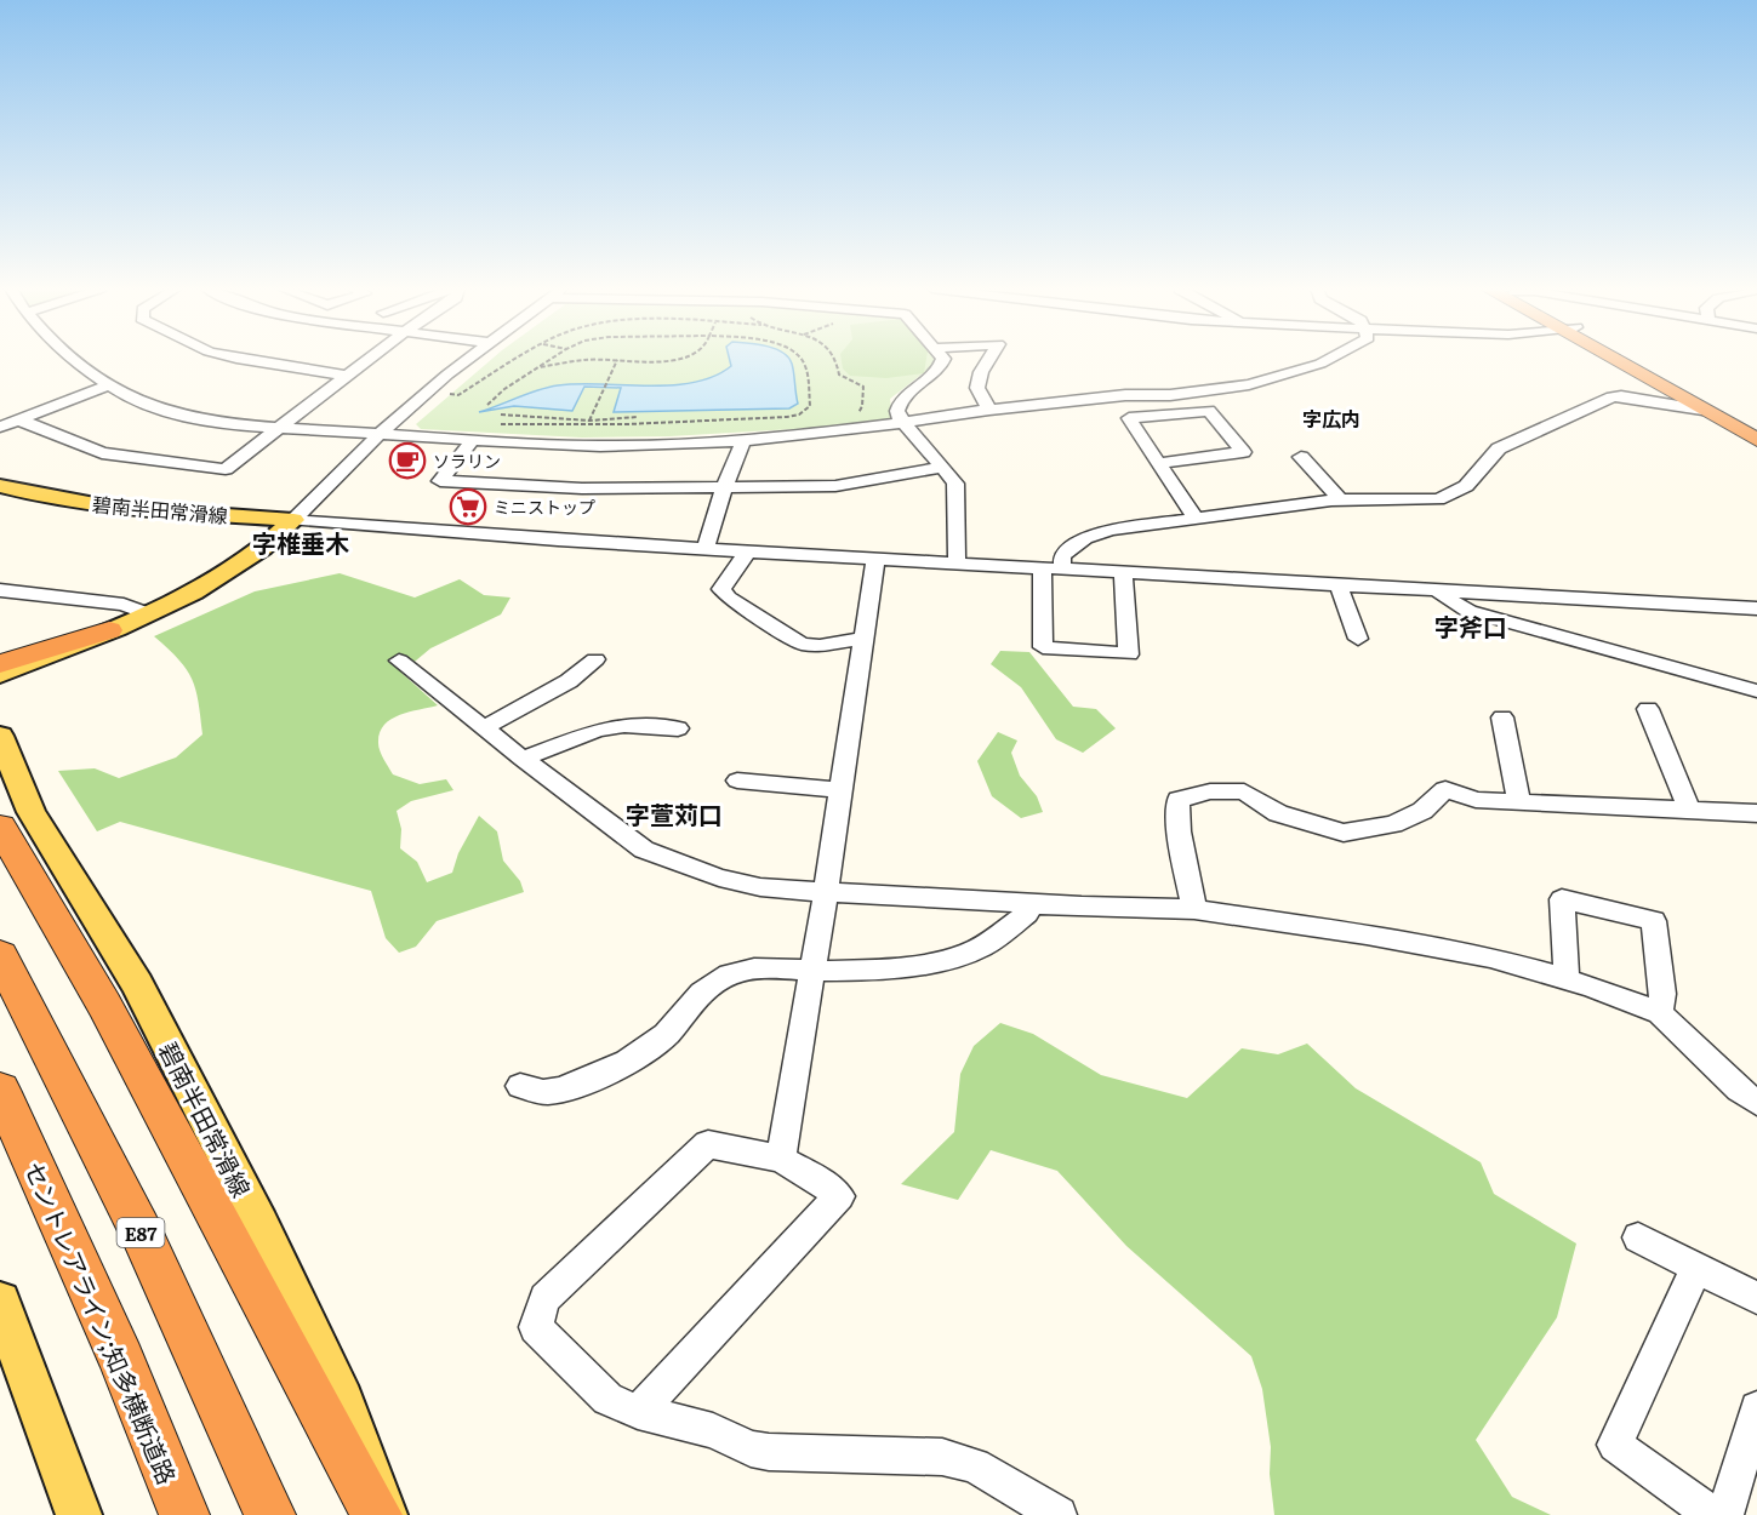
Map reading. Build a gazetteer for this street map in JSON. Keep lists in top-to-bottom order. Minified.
{"streets":{"highway":["E87","セントレアライン;知多横断道路"],"main road":["碧南半田常滑線"]},"districts":["字広内","字椎垂木","字斧口","字萱苅口"],"places":{"cafe":["ソラリン"],"supermarket":["ミニストップ"]}}
